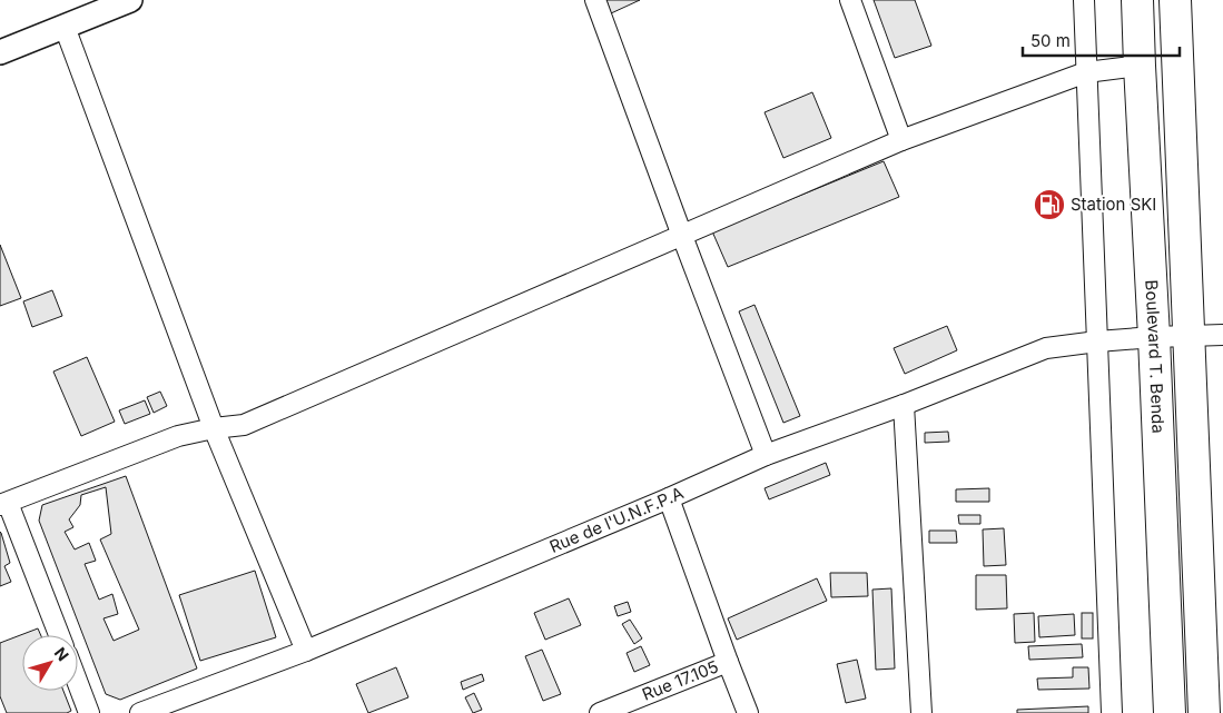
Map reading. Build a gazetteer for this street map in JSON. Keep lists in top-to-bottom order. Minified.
{"streets":{"highway":["Boulevard T. Benda"],"street":["Rue de l'U.N.F.P.A","Rue 17.105"]},"crossings":[["Boulevard T. Benda","Rue de l'U.N.F.P.A"]],"places":{"fuel station":["Station SKI"]},"scale_bar":"50 m","north":"top right"}
